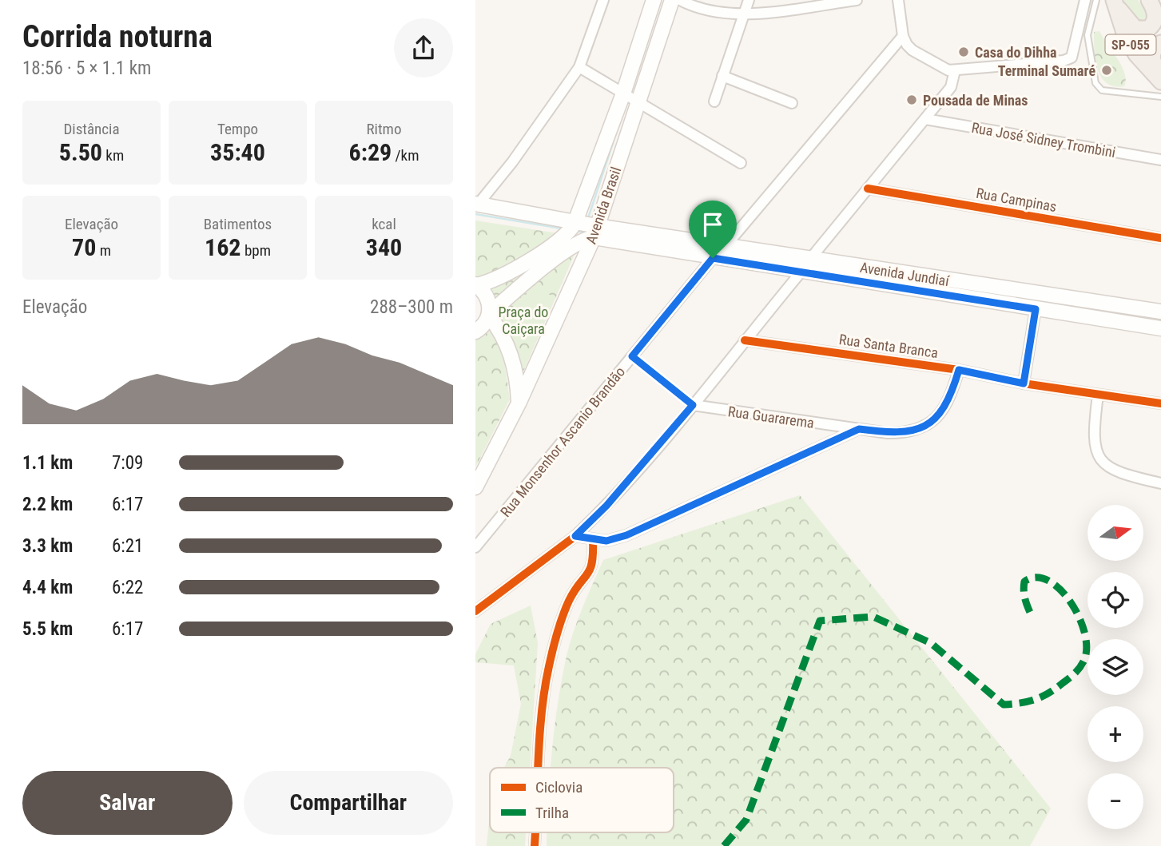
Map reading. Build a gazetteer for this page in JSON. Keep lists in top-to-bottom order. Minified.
{"streets":{"main road":["SP-055","Avenida Brasil","Avenida Jundiaí"],"street":["Rua José Sidney Trombini","Rua Campinas","Rua Santa Branca","Rua Guararema","Rua Monsenhor Ascanio Brandão"]},"crossings":[["Avenida Brasil","Avenida Jundiaí"],["Avenida Jundiaí","Rua Monsenhor Ascanio Brandão"],["Rua Santa Branca","Rua Guararema"]],"parks":["Praça do Caiçara"],"places":["Casa do Dihha","Terminal Sumaré","Pousada de Minas"],"legend":["Ciclovia","Trilha"],"north":"right","page":{"heading":["Corrida noturna","18:56 · 5 × 1.1 km"],"stats":[["Distância","5.50 km"],["Tempo","35:40"],["Ritmo","6:29 /km"],["Elevação","70 m"],["Batimentos","162 bpm"],["kcal","340"]],"chart":["Elevação","288–300 m"],"list":[{"name":"1.1 km","note":"7:09"},{"name":"2.2 km","note":"6:17"},{"name":"3.3 km","note":"6:21"},{"name":"4.4 km","note":"6:22"},{"name":"5.5 km","note":"6:17"}],"map_buttons":["+","−"],"buttons":["Salvar","Compartilhar"]}}
